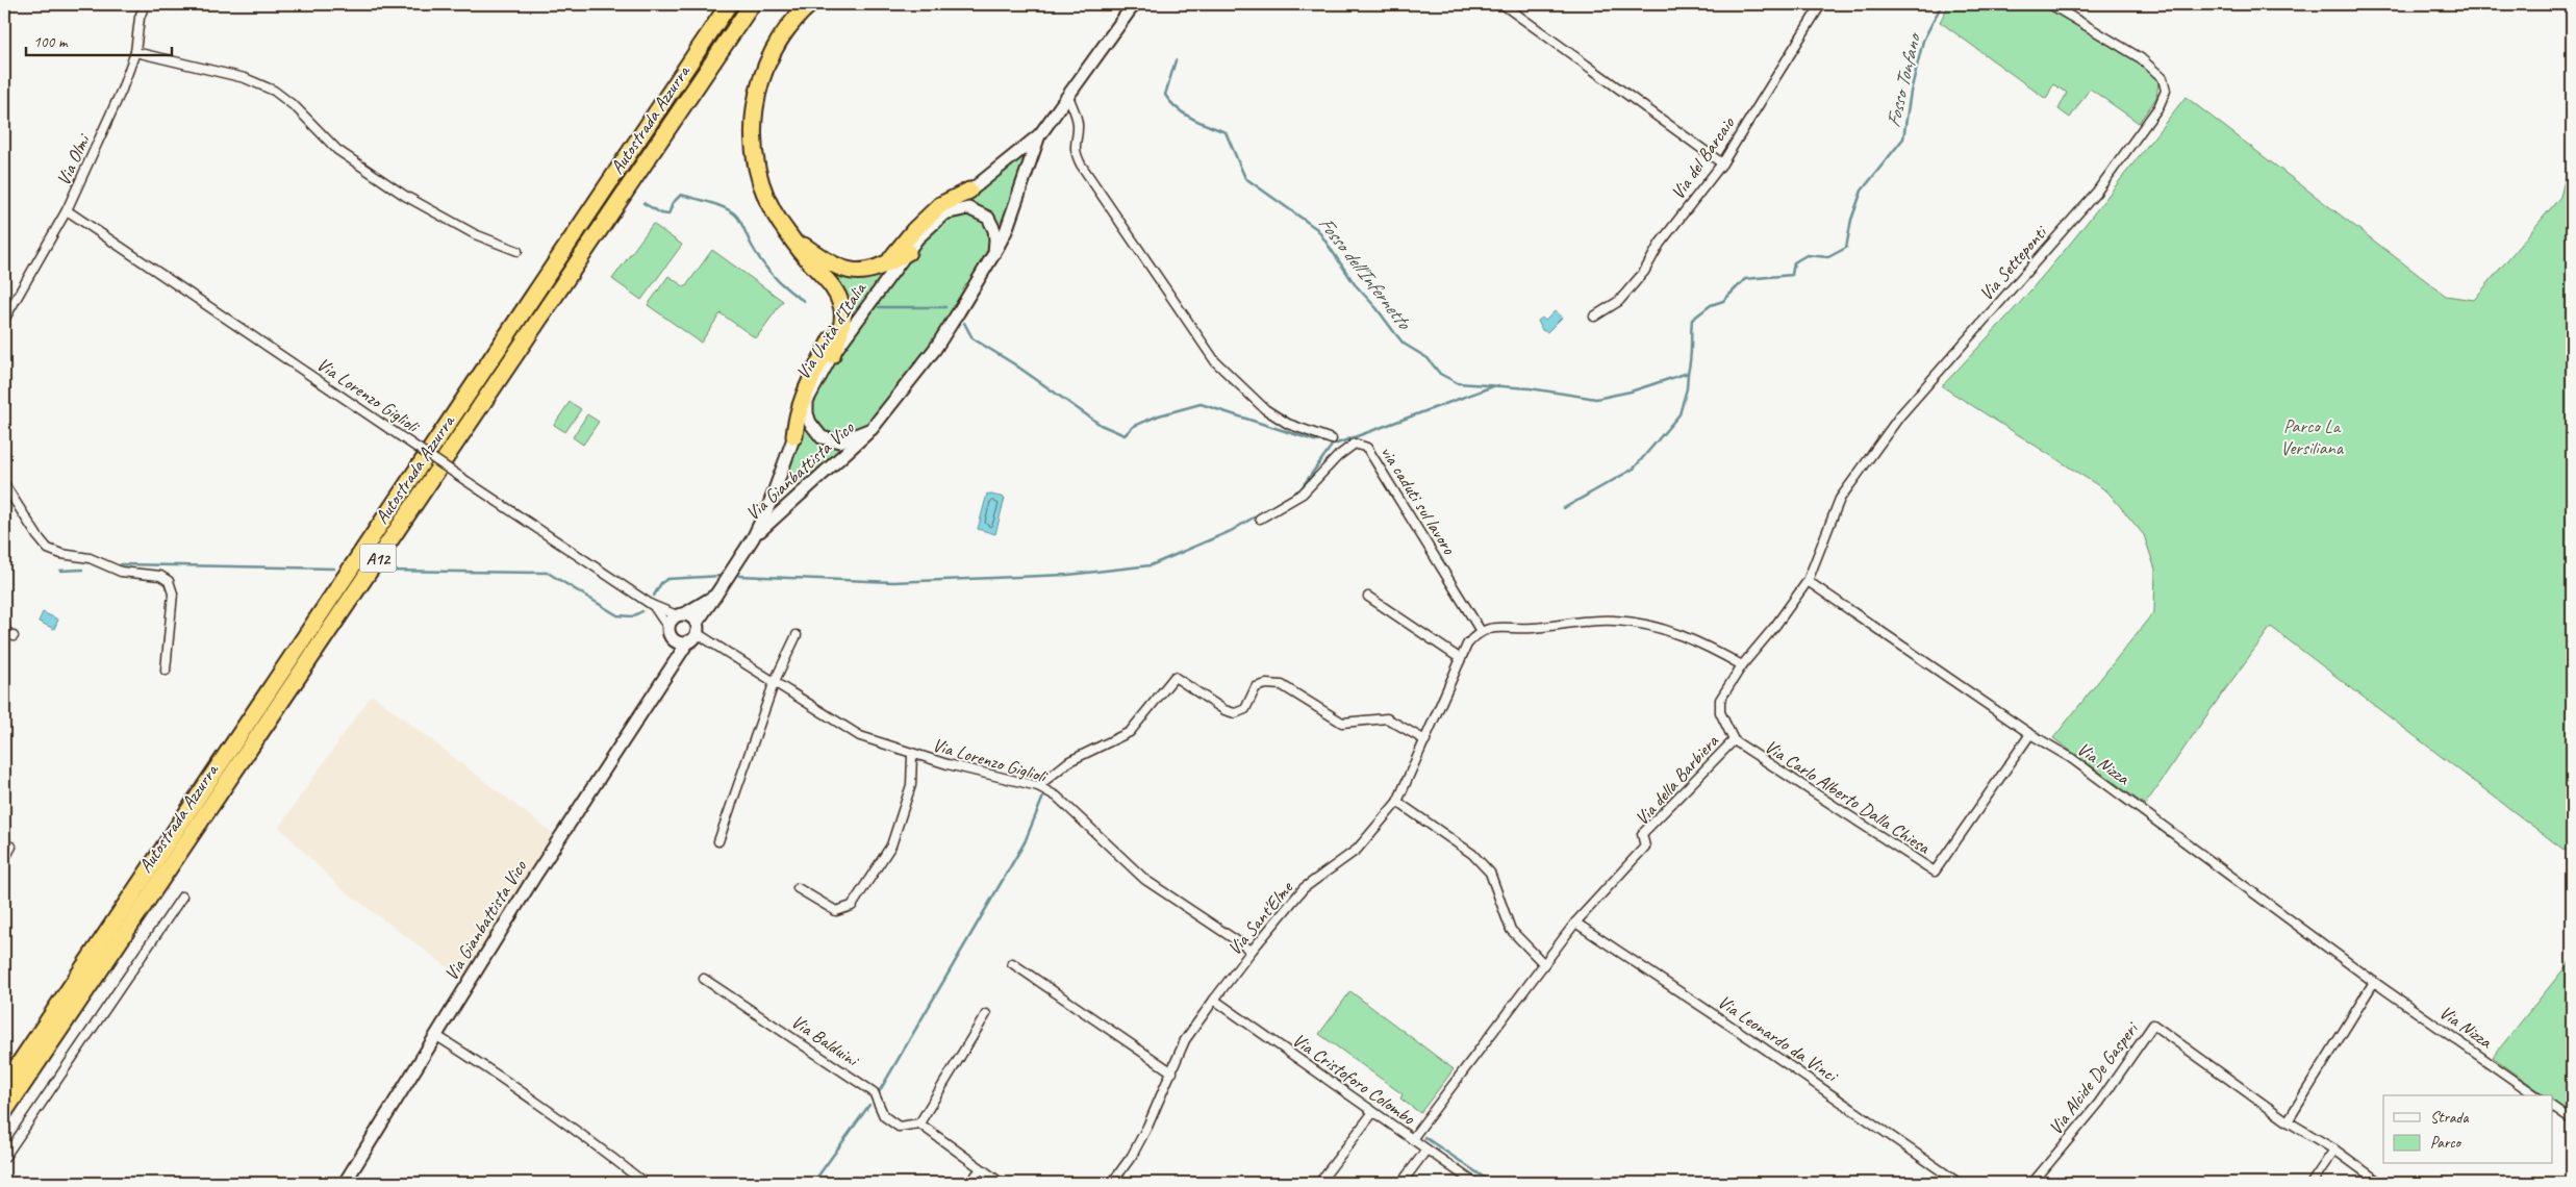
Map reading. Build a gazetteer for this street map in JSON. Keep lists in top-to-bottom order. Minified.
{"streets":{"highway":["Autostrada Azzurra","A12"],"main road":["Via Unità d'Italia","Via Gianbattista Vico"],"street":["Via del Barcaio","Via Olmi","Via Setteponti","Via Lorenzo Giglioli","via caduti sul lavoro","Via Nizza","Via della Barbiera","Via Carlo Alberto Dalla Chiesa","Via Sant'Elme","Via Leonardo da Vinci","Via Balduini","Via Cristoforo Colombo","Via Alcide De Gasperi"]},"crossings":[["Via Olmi","Via Lorenzo Giglioli"],["Via Setteponti","Via Nizza"],["Via Setteponti","Via della Barbiera"],["Via Unità d'Italia","Via Gianbattista Vico"],["Via Lorenzo Giglioli","Via Gianbattista Vico"],["Via Lorenzo Giglioli","Via Sant'Elme"],["via caduti sul lavoro","Via Sant'Elme"],["Via Nizza","Via della Barbiera"],["Via Nizza","Via Carlo Alberto Dalla Chiesa"],["Via della Barbiera","Via Carlo Alberto Dalla Chiesa"],["Via della Barbiera","Via Leonardo da Vinci"],["Via della Barbiera","Via Cristoforo Colombo"],["Via Sant'Elme","Via Cristoforo Colombo"]],"water":["Fosso Tonfano","Fosso dell'Infernetto"],"parks":["Parco La Versiliana"],"legend":["Strada","Parco"],"scale_bar":"100 m"}
